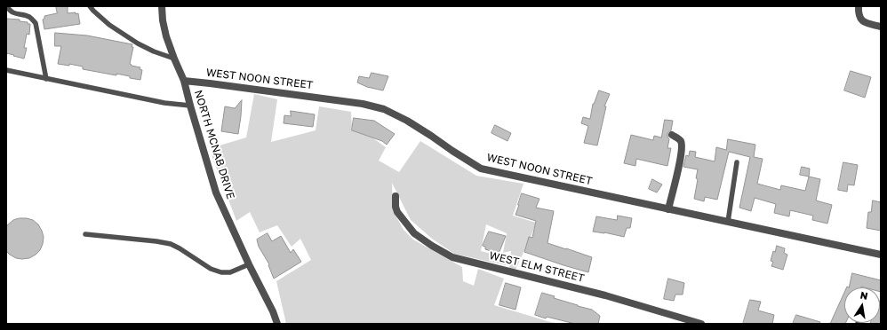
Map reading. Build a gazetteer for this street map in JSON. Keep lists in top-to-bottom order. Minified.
{"streets":{"street":["WEST NOON STREET","NORTH MCNAB DRIVE","WEST ELM STREET"]},"crossings":[["WEST NOON STREET","NORTH MCNAB DRIVE"]],"north":"top"}
